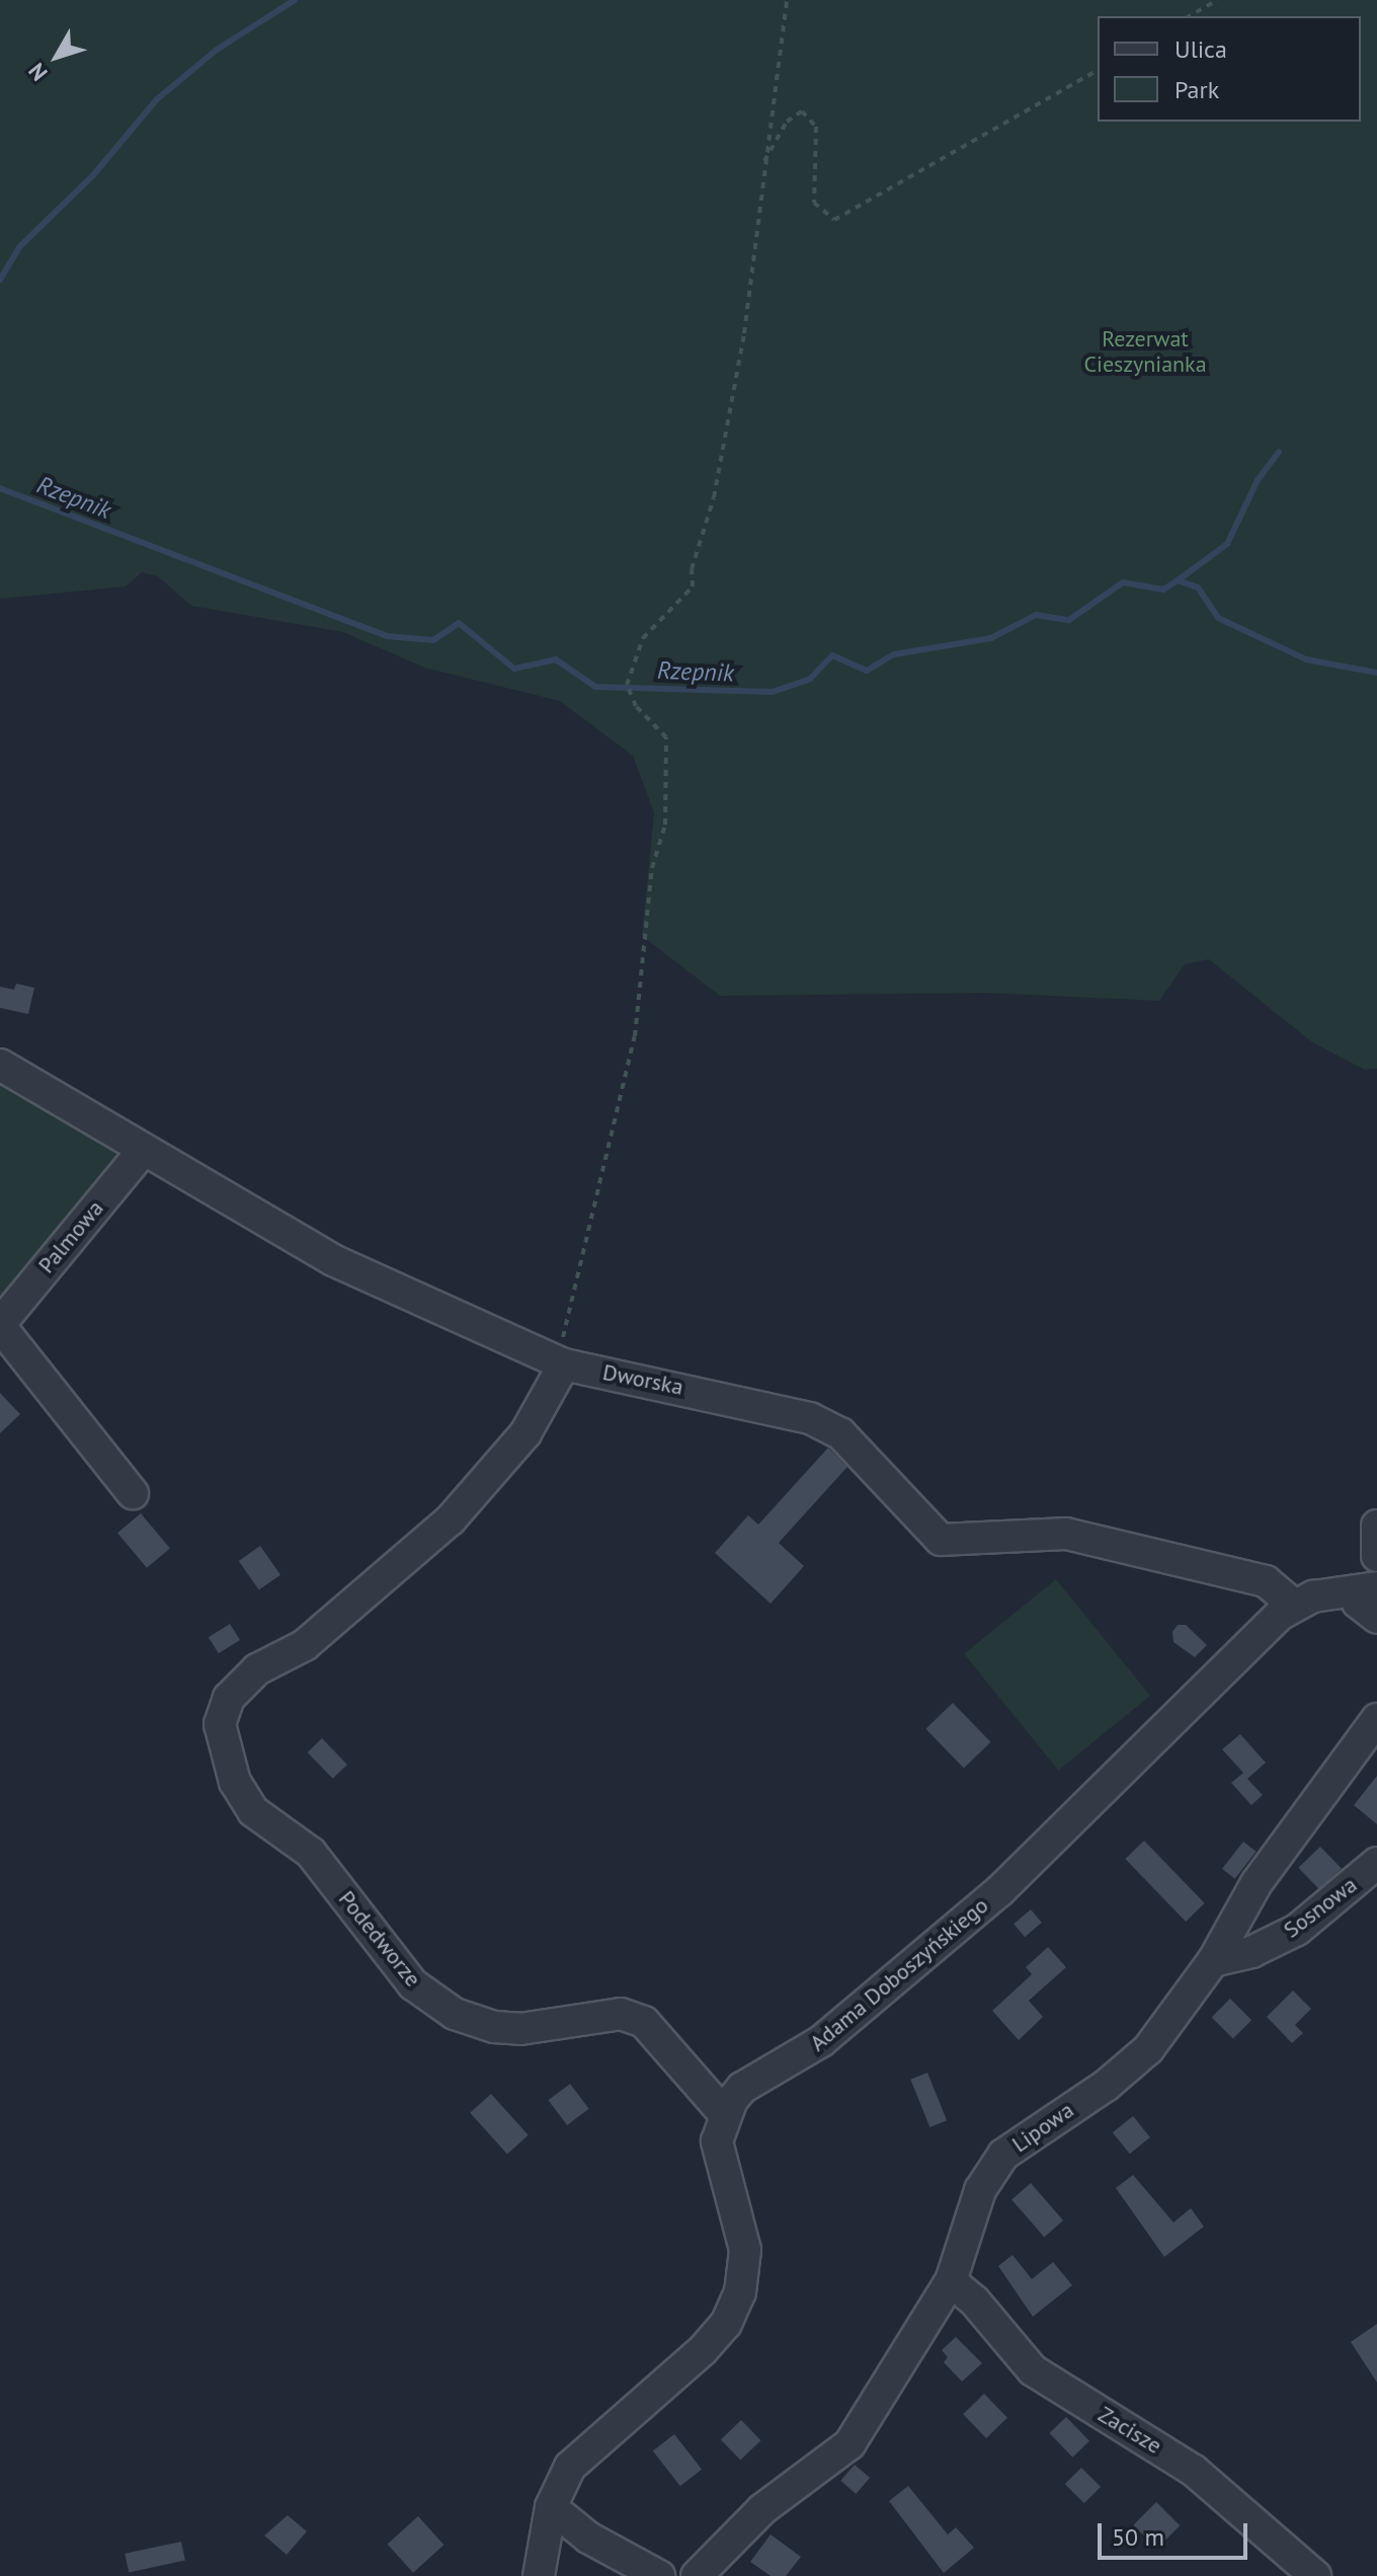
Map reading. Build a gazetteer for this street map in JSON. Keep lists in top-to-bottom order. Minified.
{"streets":{"street":["Palmowa","Dworska","Sosnowa","Podedworze","Adama Doboszyńskiego","Lipowa","Zacisze"]},"crossings":[["Palmowa","Dworska"],["Dworska","Podedworze"],["Dworska","Adama Doboszyńskiego"],["Sosnowa","Lipowa"],["Podedworze","Adama Doboszyńskiego"],["Lipowa","Zacisze"]],"water":["Rzepnik"],"parks":["Rezerwat Cieszynianka"],"legend":["Ulica","Park"],"scale_bar":"50 m","north":"bottom left"}
